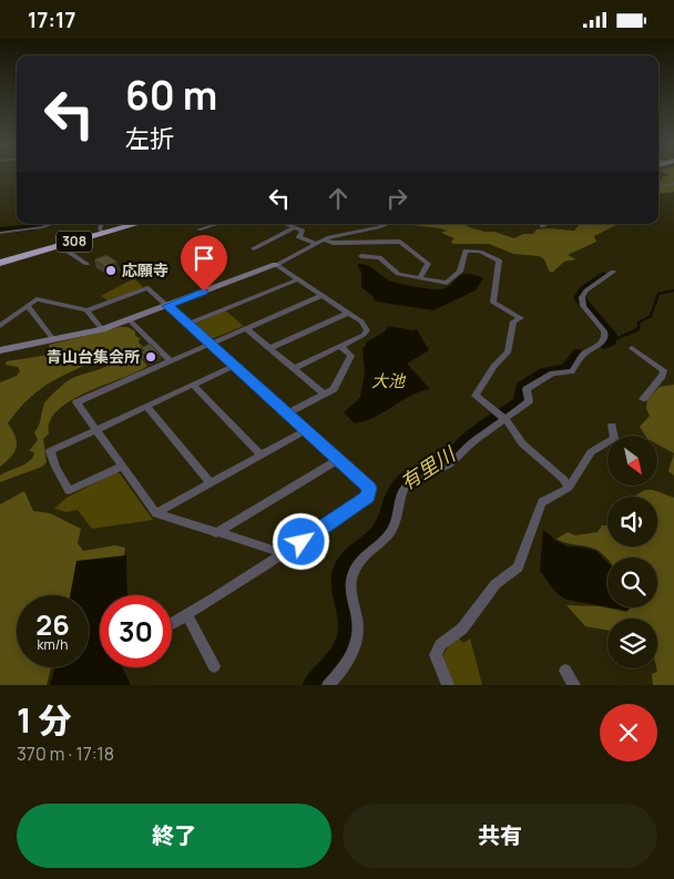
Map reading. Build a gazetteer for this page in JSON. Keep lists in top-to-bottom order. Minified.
{"streets":{"highway":["308"]},"water":["大池","有里川"],"places":["応願寺","青山台集会所"],"north":"bottom right","page":{"status":"17:17","turn":["60 m","左折"],"speed":"26 km/h","limit":"30","heading":["1 分","370 m · 17:18"],"buttons":["終了","共有"]}}
